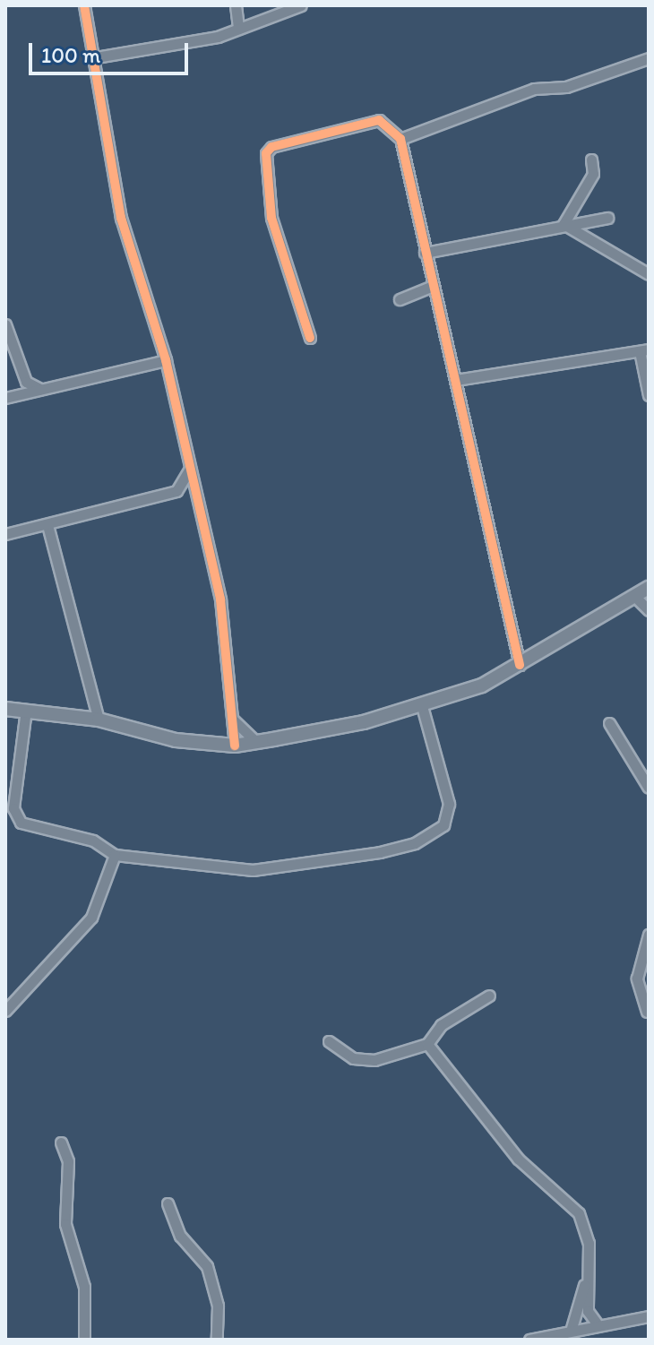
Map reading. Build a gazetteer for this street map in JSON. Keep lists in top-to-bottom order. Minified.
{"scale_bar":"100 m"}
